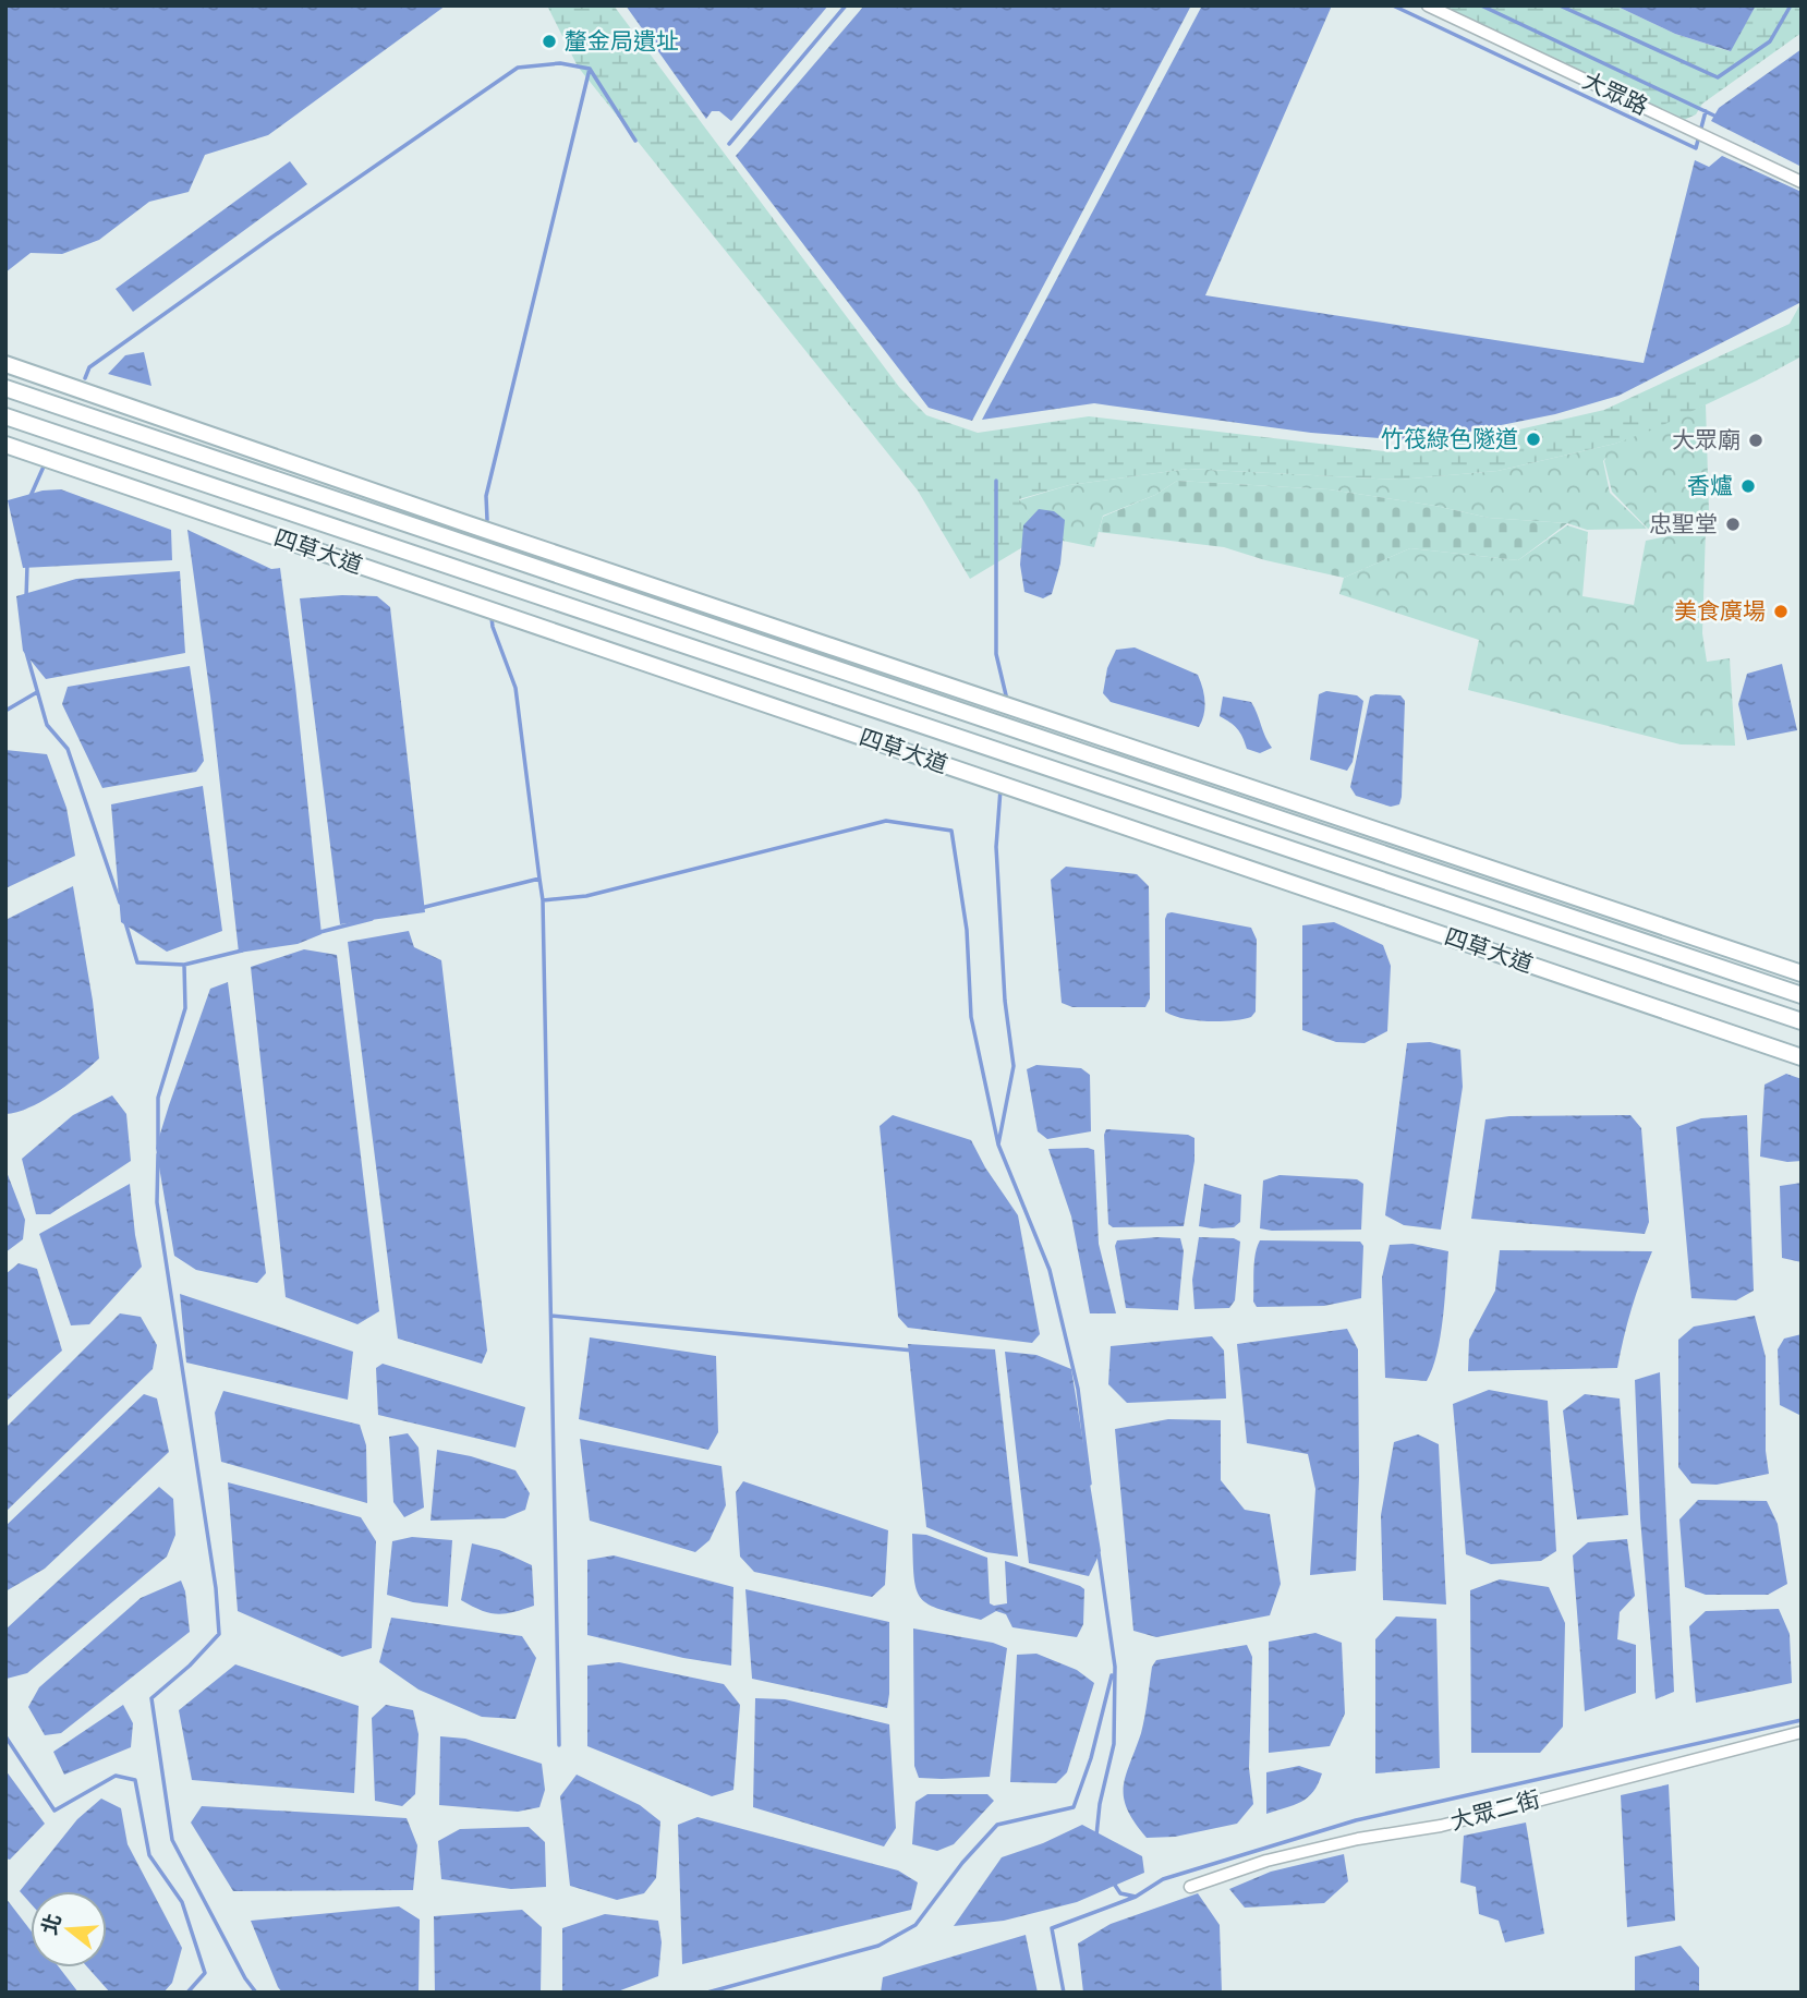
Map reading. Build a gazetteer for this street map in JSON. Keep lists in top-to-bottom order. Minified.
{"streets":{"street":["大眾路","四草大道","大眾二街"]},"places":["釐金局遺址","竹筏綠色隧道","大眾廟","香爐","忠聖堂","美食廣場"],"north":"left"}
